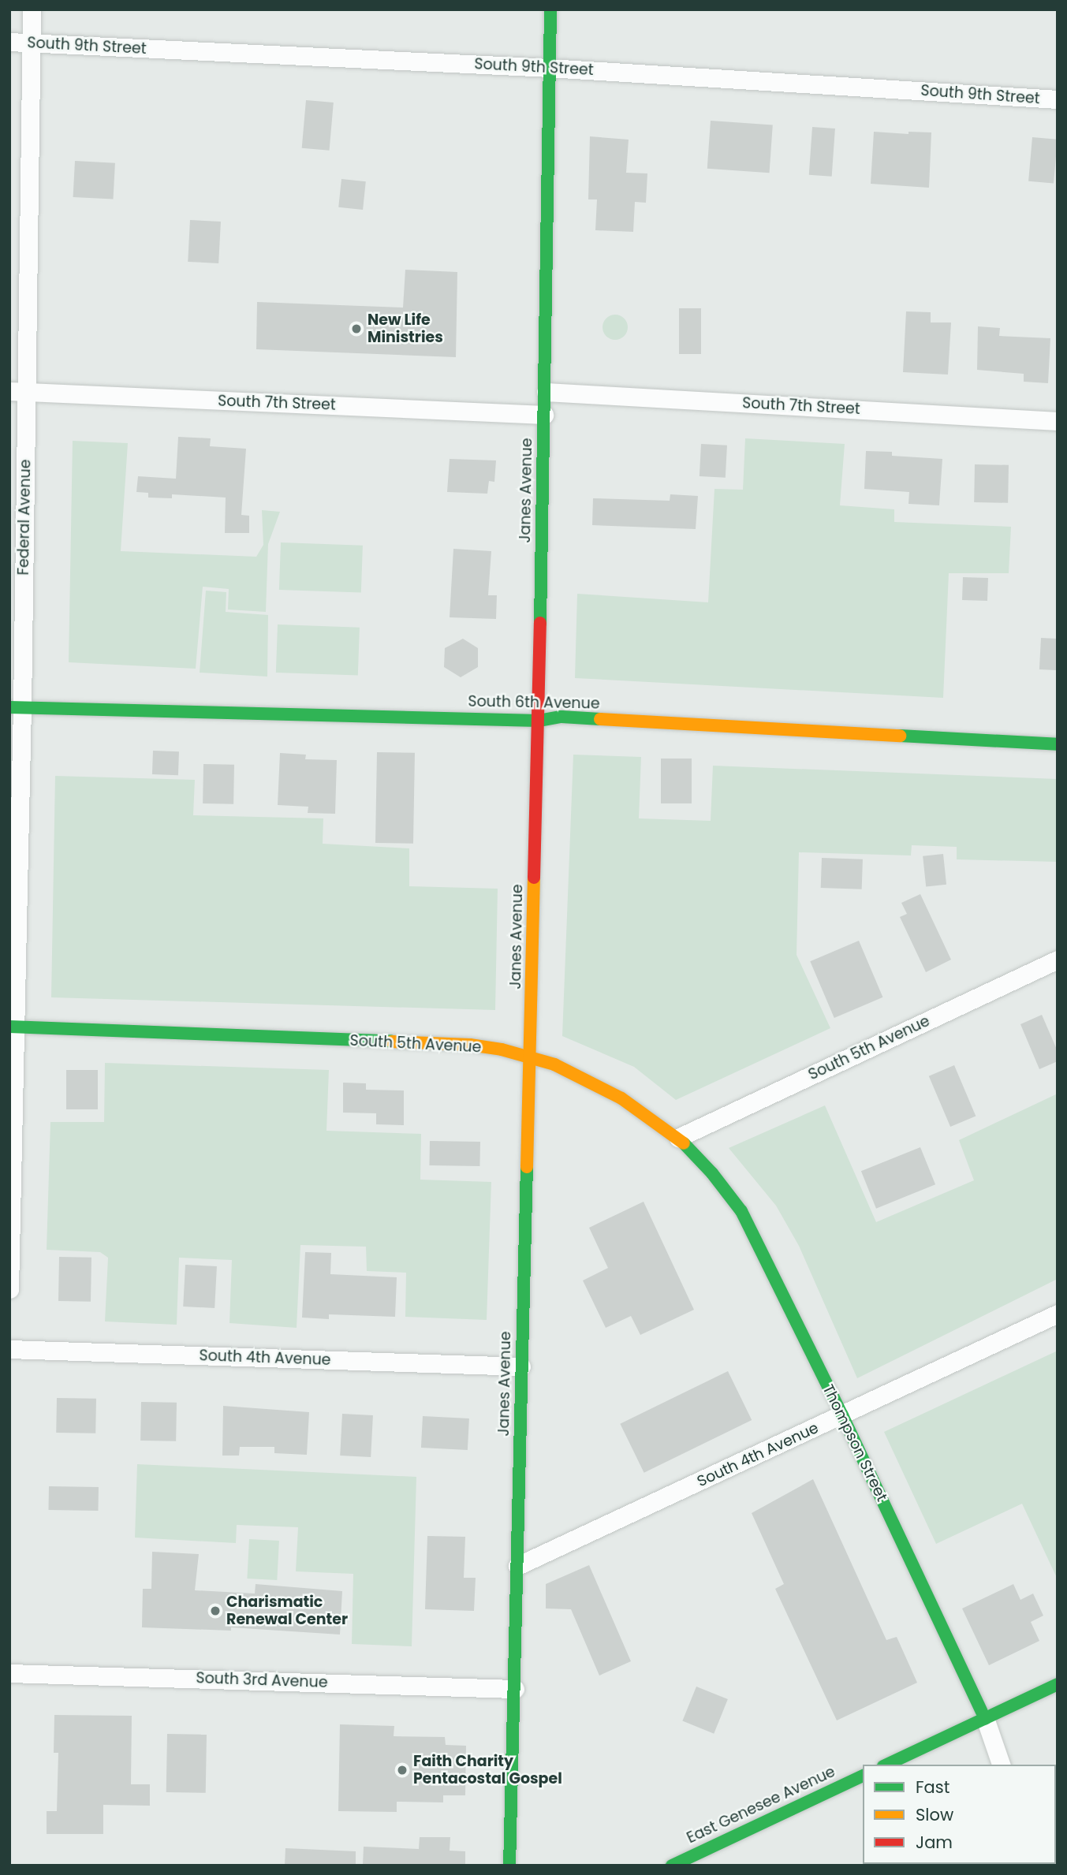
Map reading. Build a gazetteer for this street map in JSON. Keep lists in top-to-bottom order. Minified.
{"streets":{"street":["South 9th Street","South 7th Street","Janes Avenue","Federal Avenue","South 6th Avenue","South 5th Avenue","South 4th Avenue","Thompson Street","South 3rd Avenue","East Genesee Avenue"]},"crossings":[["South 9th Street","Janes Avenue"],["South 9th Street","Federal Avenue"],["South 7th Street","Janes Avenue"],["South 7th Street","Federal Avenue"],["Janes Avenue","South 6th Avenue"],["Janes Avenue","South 5th Avenue"],["Janes Avenue","South 4th Avenue"],["Janes Avenue","South 3rd Avenue"],["Federal Avenue","South 6th Avenue"],["Federal Avenue","South 5th Avenue"],["South 5th Avenue","Thompson Street"],["South 4th Avenue","Thompson Street"]],"places":["New Life Ministries","Charismatic Renewal Center","Faith Charity Pentacostal Gospel"],"legend":["Fast","Slow","Jam"]}
